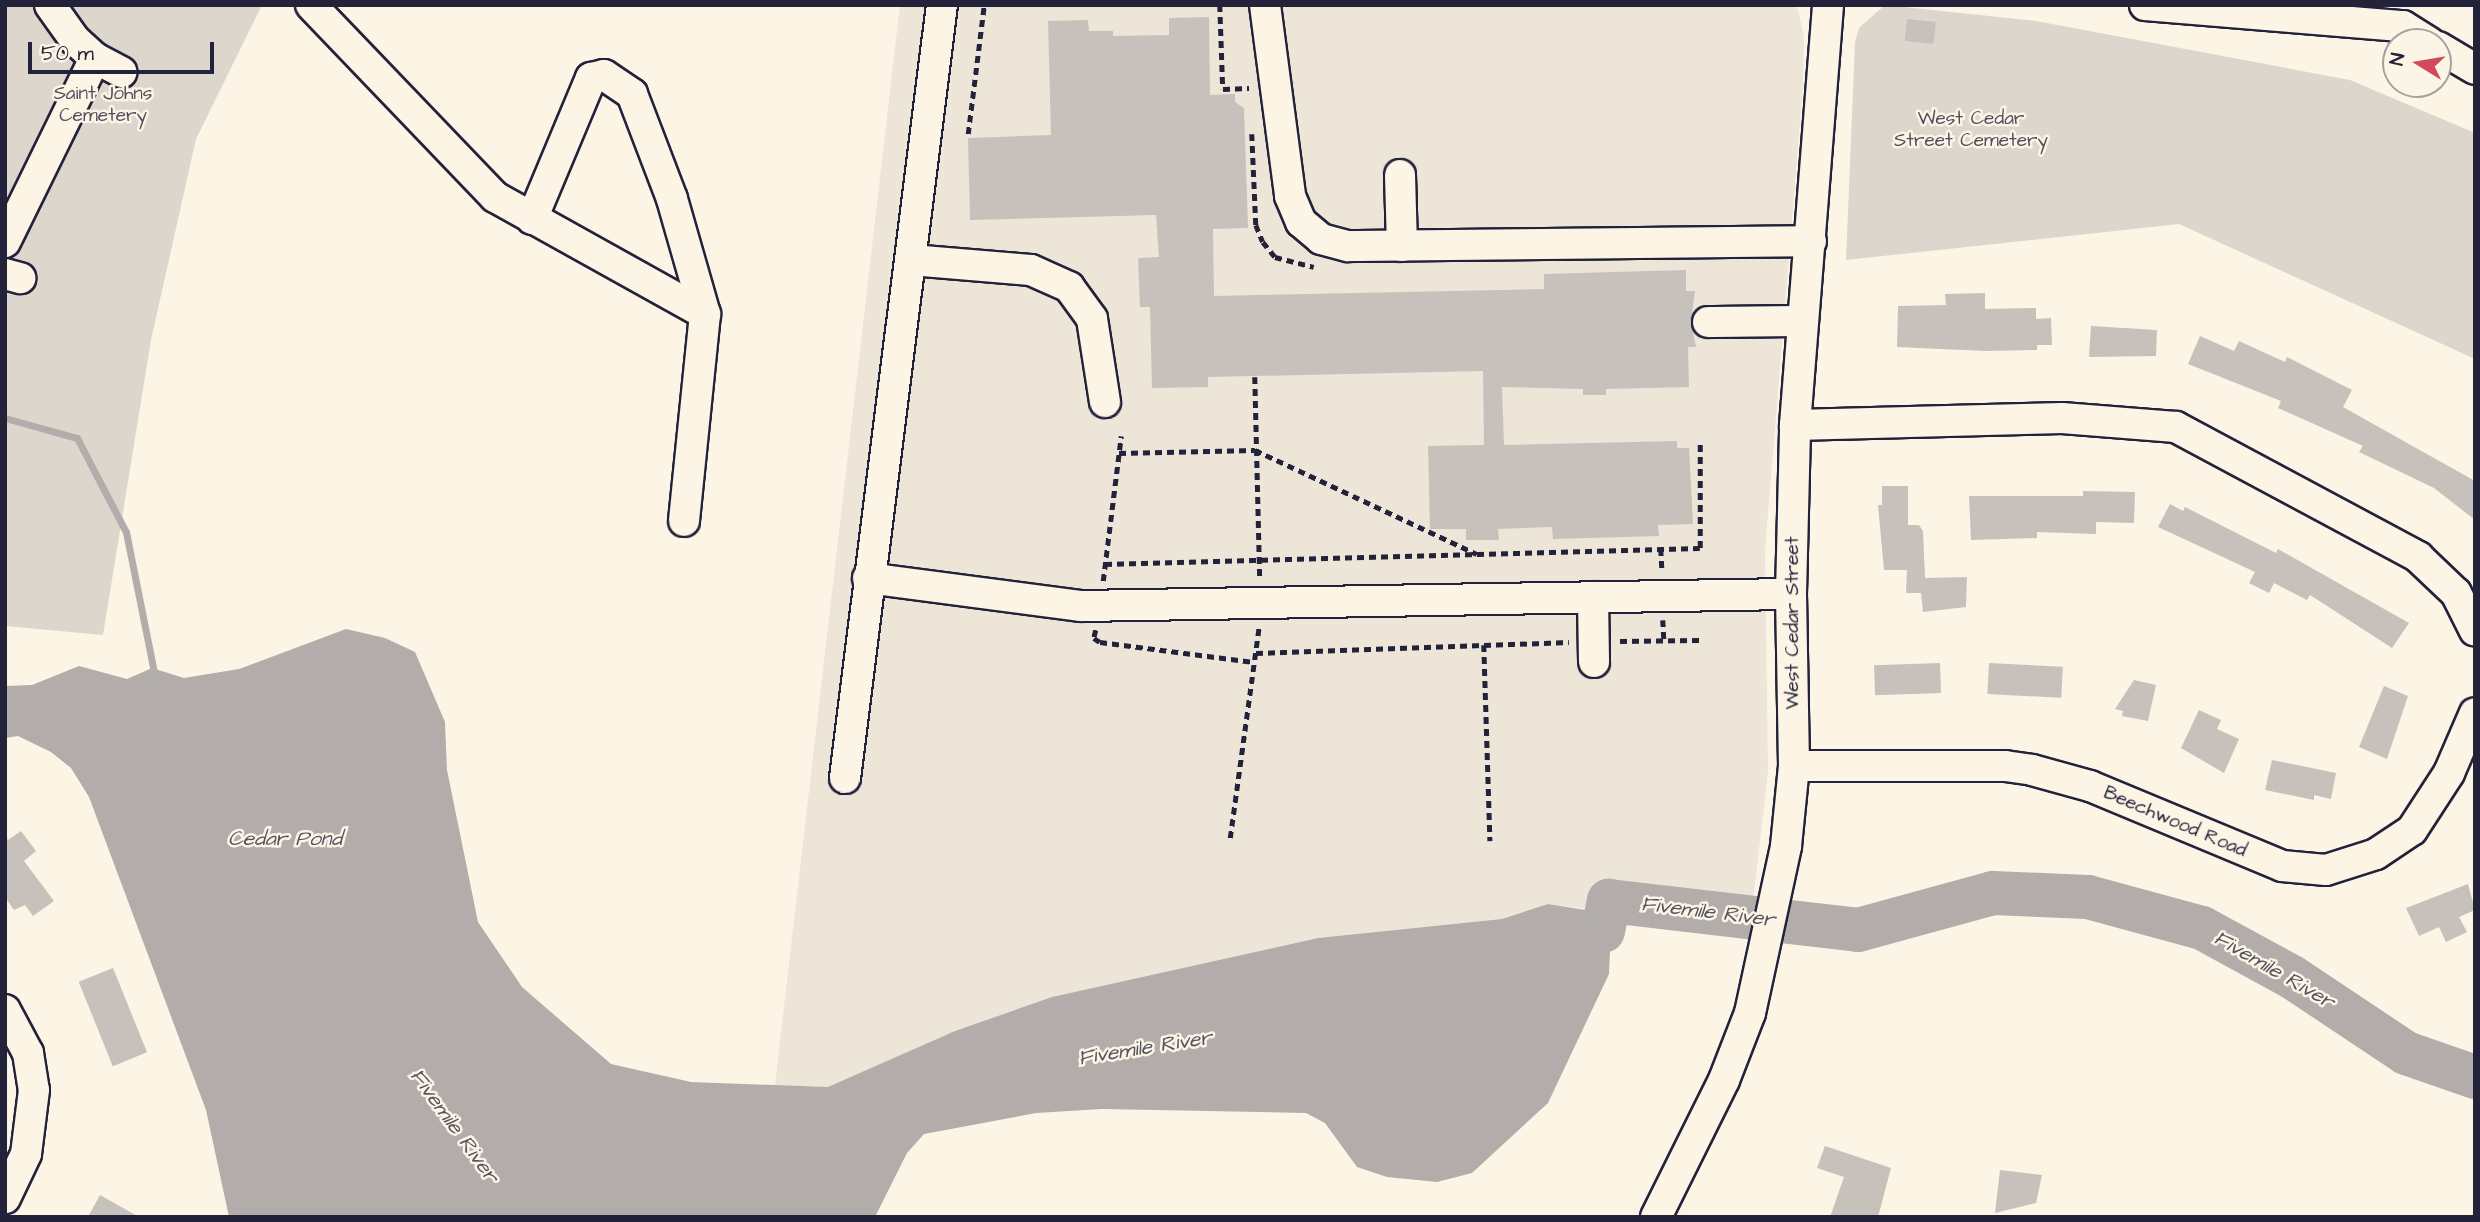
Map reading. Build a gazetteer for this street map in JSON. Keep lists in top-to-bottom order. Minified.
{"streets":{"street":["West Cedar Street","Beechwood Road"]},"crossings":[["West Cedar Street","Beechwood Road"]],"water":["Cedar Pond","Fivemile River"],"parks":["Saint Johns Cemetery","West Cedar Street Cemetery"],"scale_bar":"50 m","north":"left"}
